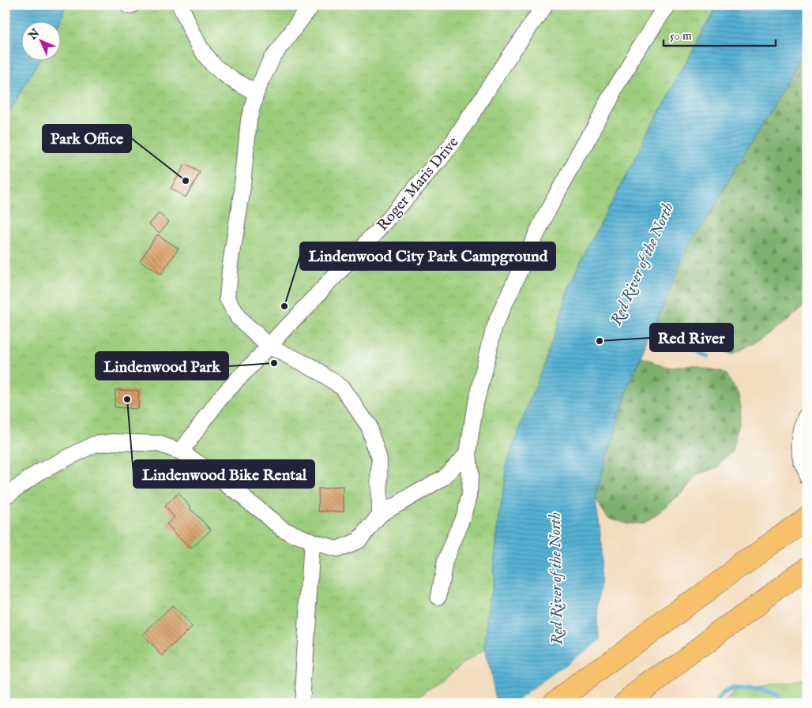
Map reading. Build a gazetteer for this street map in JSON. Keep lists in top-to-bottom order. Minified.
{"streets":{"street":["Roger Maris Drive"]},"water":["Red River of the North"],"places":["Park Office","Lindenwood City Park Campground","Red River","Lindenwood Park","Lindenwood Bike Rental"],"scale_bar":"50 m","north":"top left"}
